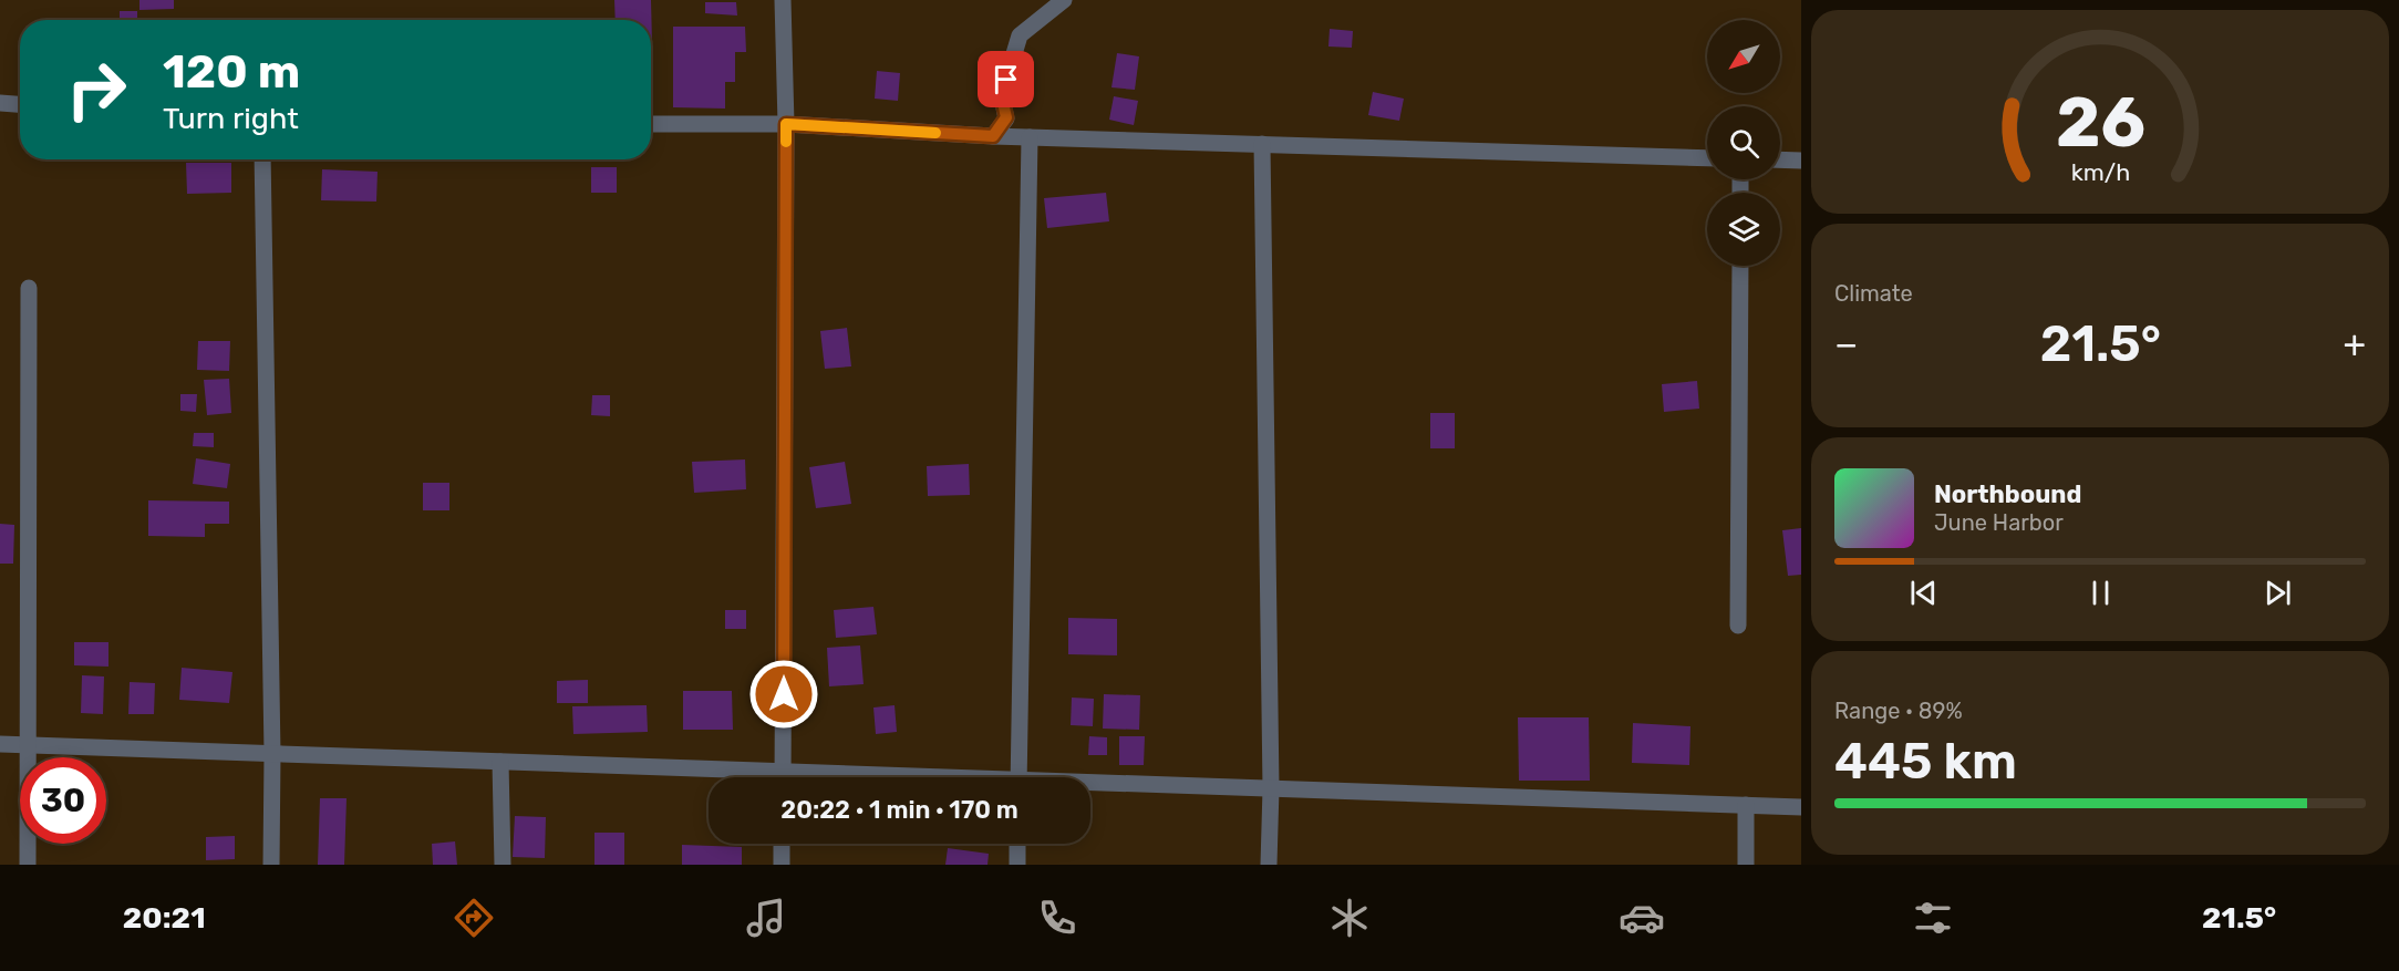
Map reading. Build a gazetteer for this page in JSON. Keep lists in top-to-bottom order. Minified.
{"north":"bottom left","page":{"turn":["120 m","Turn right"],"tile":["Climate",["Range · 89%","445 km"]],"heat":["−","21.5°","+"],"song":["Northbound","June Harbor"],"limit":"30","trip":"20:22 · 1 min · 170 m","tabs":["20:21","21.5°"],"gauge":["26","km/h"]}}
